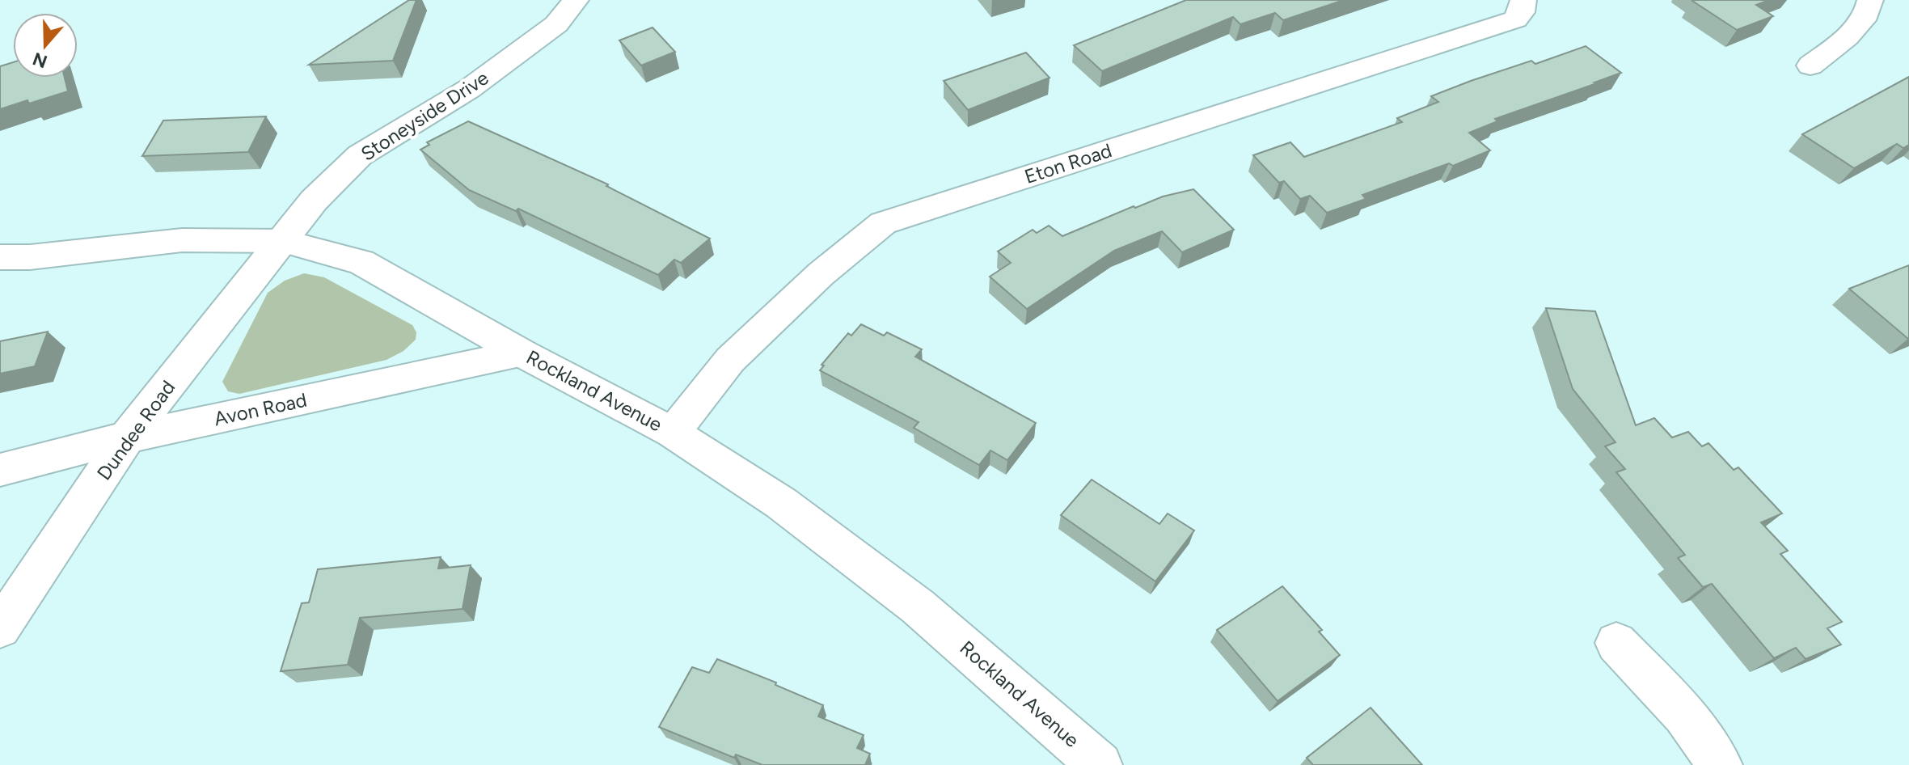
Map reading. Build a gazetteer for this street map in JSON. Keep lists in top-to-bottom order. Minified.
{"streets":{"street":["Stoneyside Drive","Eton Road","Rockland Avenue","Avon Road","Dundee Road"]},"crossings":[["Stoneyside Drive","Rockland Avenue"],["Stoneyside Drive","Dundee Road"],["Eton Road","Rockland Avenue"],["Rockland Avenue","Avon Road"],["Rockland Avenue","Dundee Road"],["Avon Road","Dundee Road"]],"north":"bottom"}
